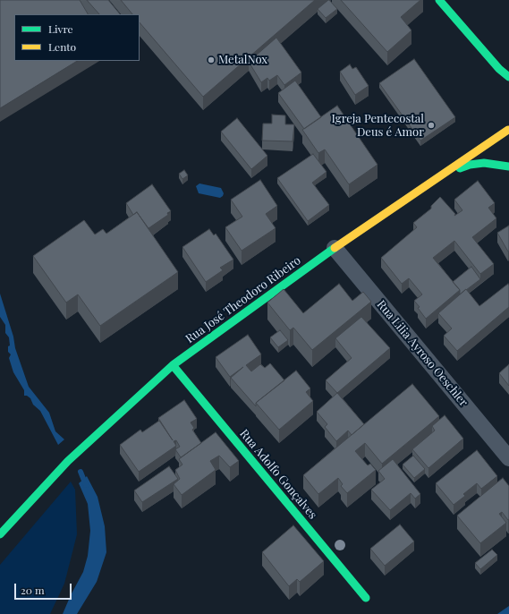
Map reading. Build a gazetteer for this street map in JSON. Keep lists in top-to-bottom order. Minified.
{"streets":{"main road":["Rua José Theodoro Ribeiro","Rua Adolfo Gonçalves"],"street":["Rua Lilia Ayroso Oeschler"]},"crossings":[["Rua José Theodoro Ribeiro","Rua Lilia Ayroso Oeschler"],["Rua José Theodoro Ribeiro","Rua Adolfo Gonçalves"]],"places":["MetalNox","Igreja Pentecostal Deus é Amor"],"legend":["Livre","Lento"],"scale_bar":"20 m"}
